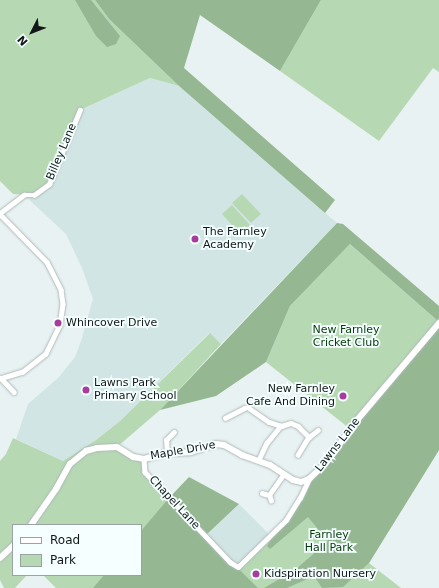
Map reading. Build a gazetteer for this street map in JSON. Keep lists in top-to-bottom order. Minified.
{"streets":{"street":["Billey Lane","Lawns Lane","Maple Drive","Chapel Lane"]},"crossings":[["Lawns Lane","Maple Drive"],["Lawns Lane","Chapel Lane"],["Maple Drive","Chapel Lane"]],"parks":["New Farnley Cricket Club","Farnley Hall Park"],"places":["The Farnley Academy","Whincover Drive","Lawns Park Primary School","New Farnley Cafe And Dining","Kidspiration Nursery"],"legend":["Road","Park"],"north":"bottom left"}
